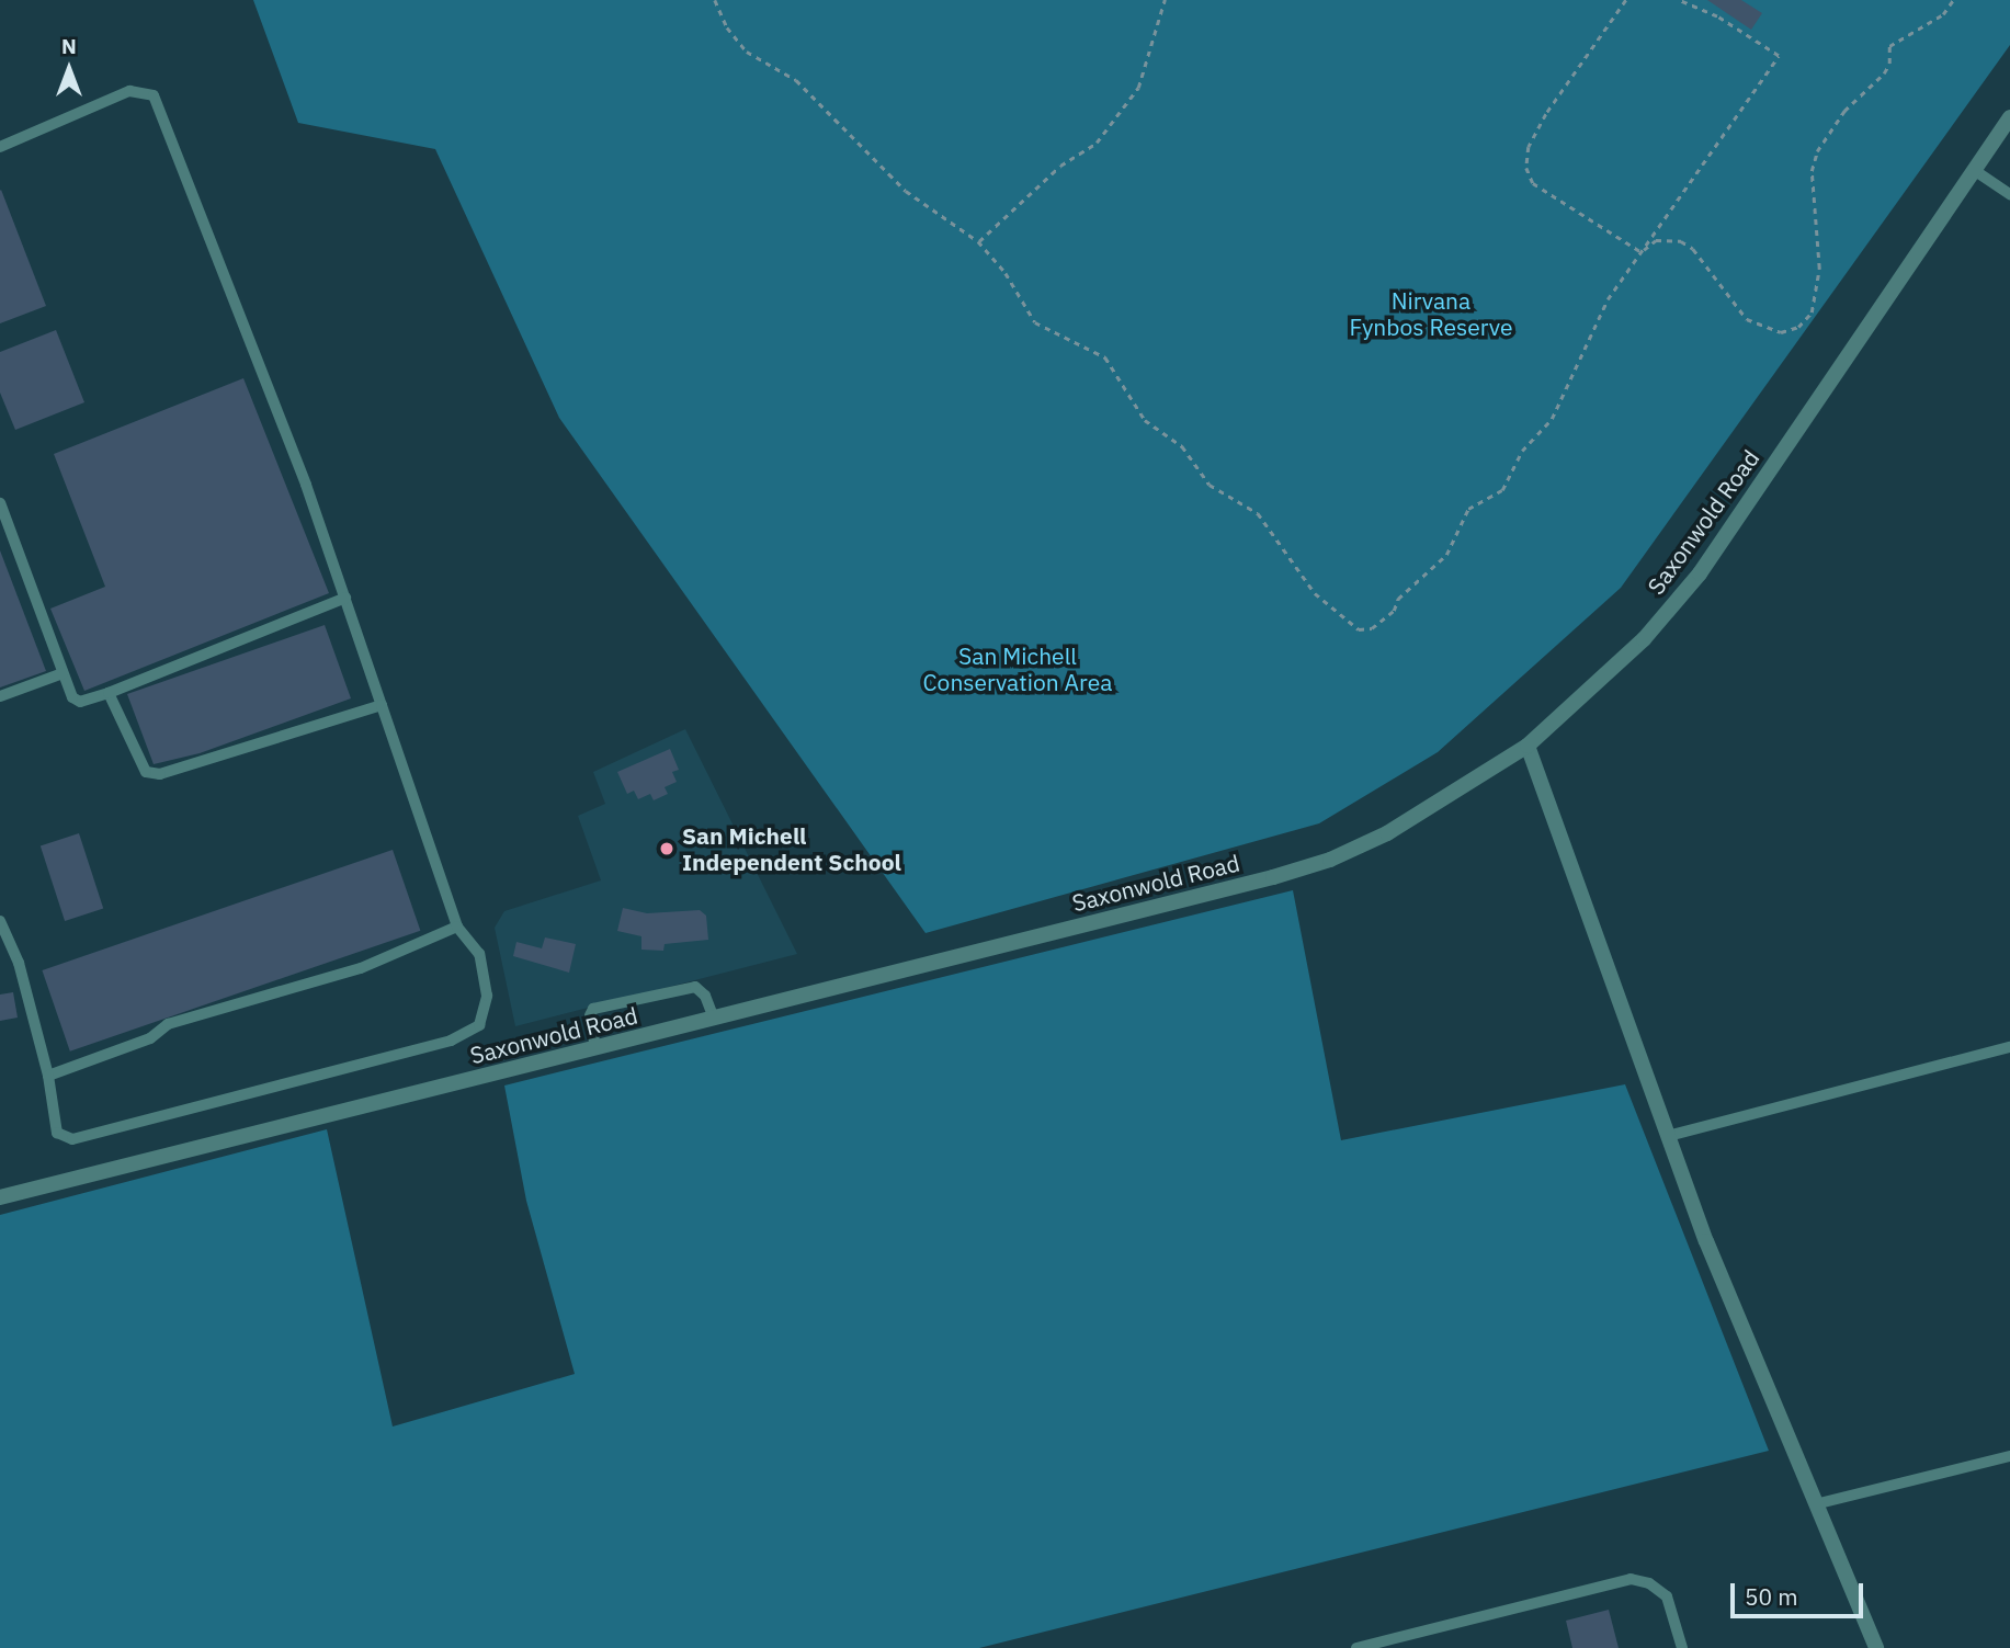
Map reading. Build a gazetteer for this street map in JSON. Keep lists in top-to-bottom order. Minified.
{"streets":{"street":["Saxonwold Road"]},"parks":["Nirvana Fynbos Reserve","San Michell Conservation Area"],"places":["San Michell Independent School"],"scale_bar":"50 m","north":"top"}
